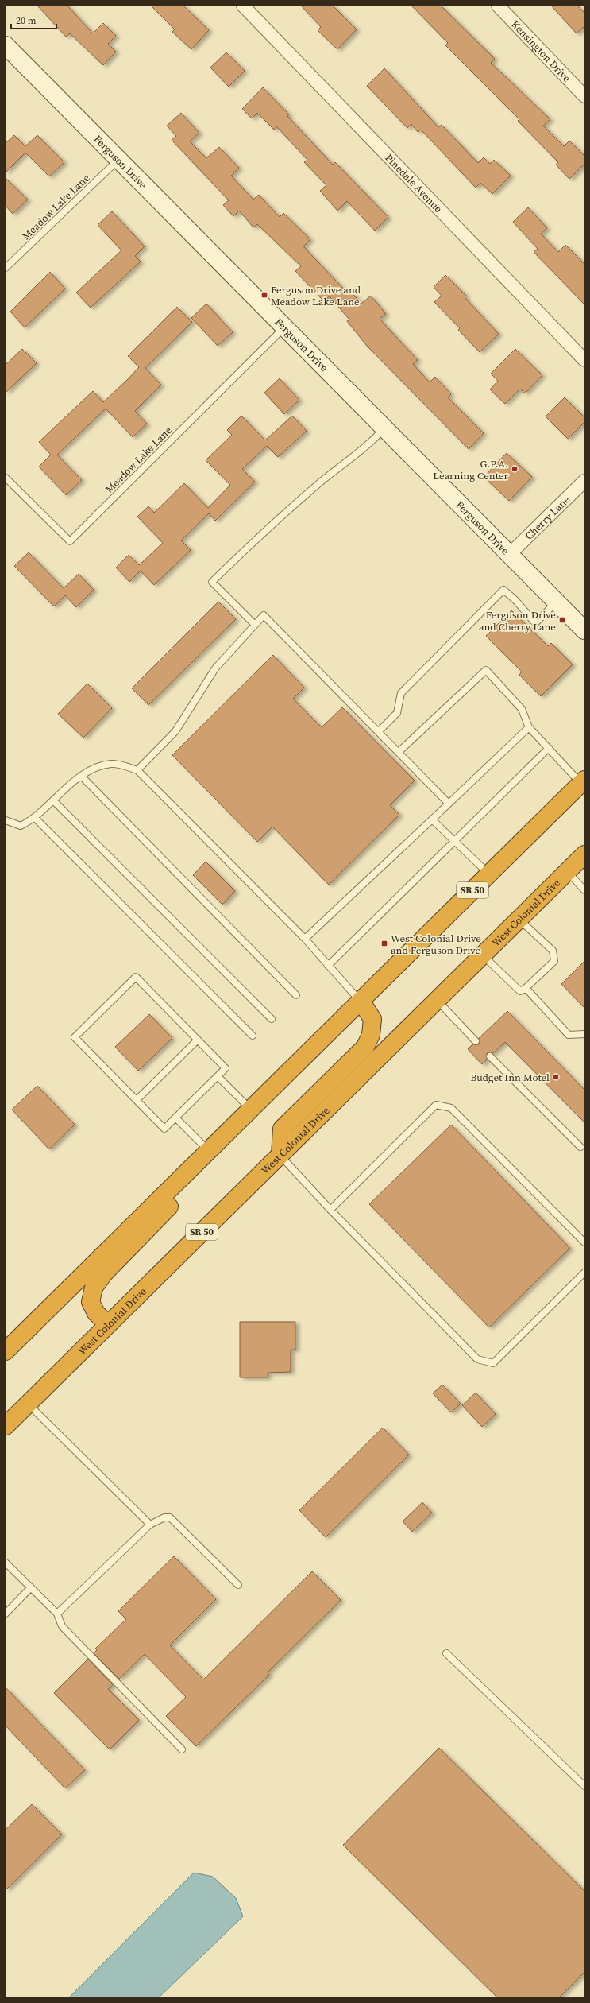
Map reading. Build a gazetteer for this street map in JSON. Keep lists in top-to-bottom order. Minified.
{"streets":{"highway":["SR 50","West Colonial Drive"],"street":["Kensington Drive","Ferguson Drive","Pinedale Avenue","Cherry Lane"],"lane":["Meadow Lake Lane"]},"crossings":[["Ferguson Drive","Meadow Lake Lane"],["Ferguson Drive","Cherry Lane"]],"places":{"transit":["Ferguson Drive and Meadow Lake Lane","Ferguson Drive and Cherry Lane","West Colonial Drive and Ferguson Drive"],"other":["G.P.A. Learning Center","Budget Inn Motel"]},"scale_bar":"20 m"}
